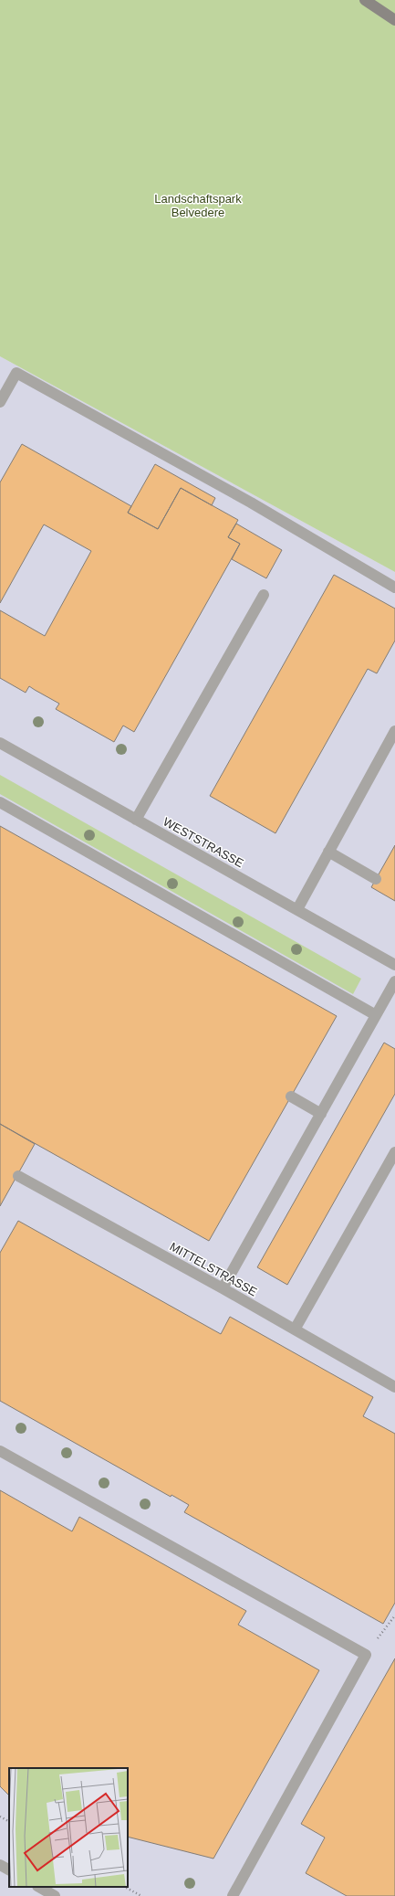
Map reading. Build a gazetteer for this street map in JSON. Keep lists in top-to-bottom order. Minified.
{"streets":{"lane":["WESTSTRASSE","MITTELSTRASSE"]},"parks":["Landschaftspark Belvedere"]}
